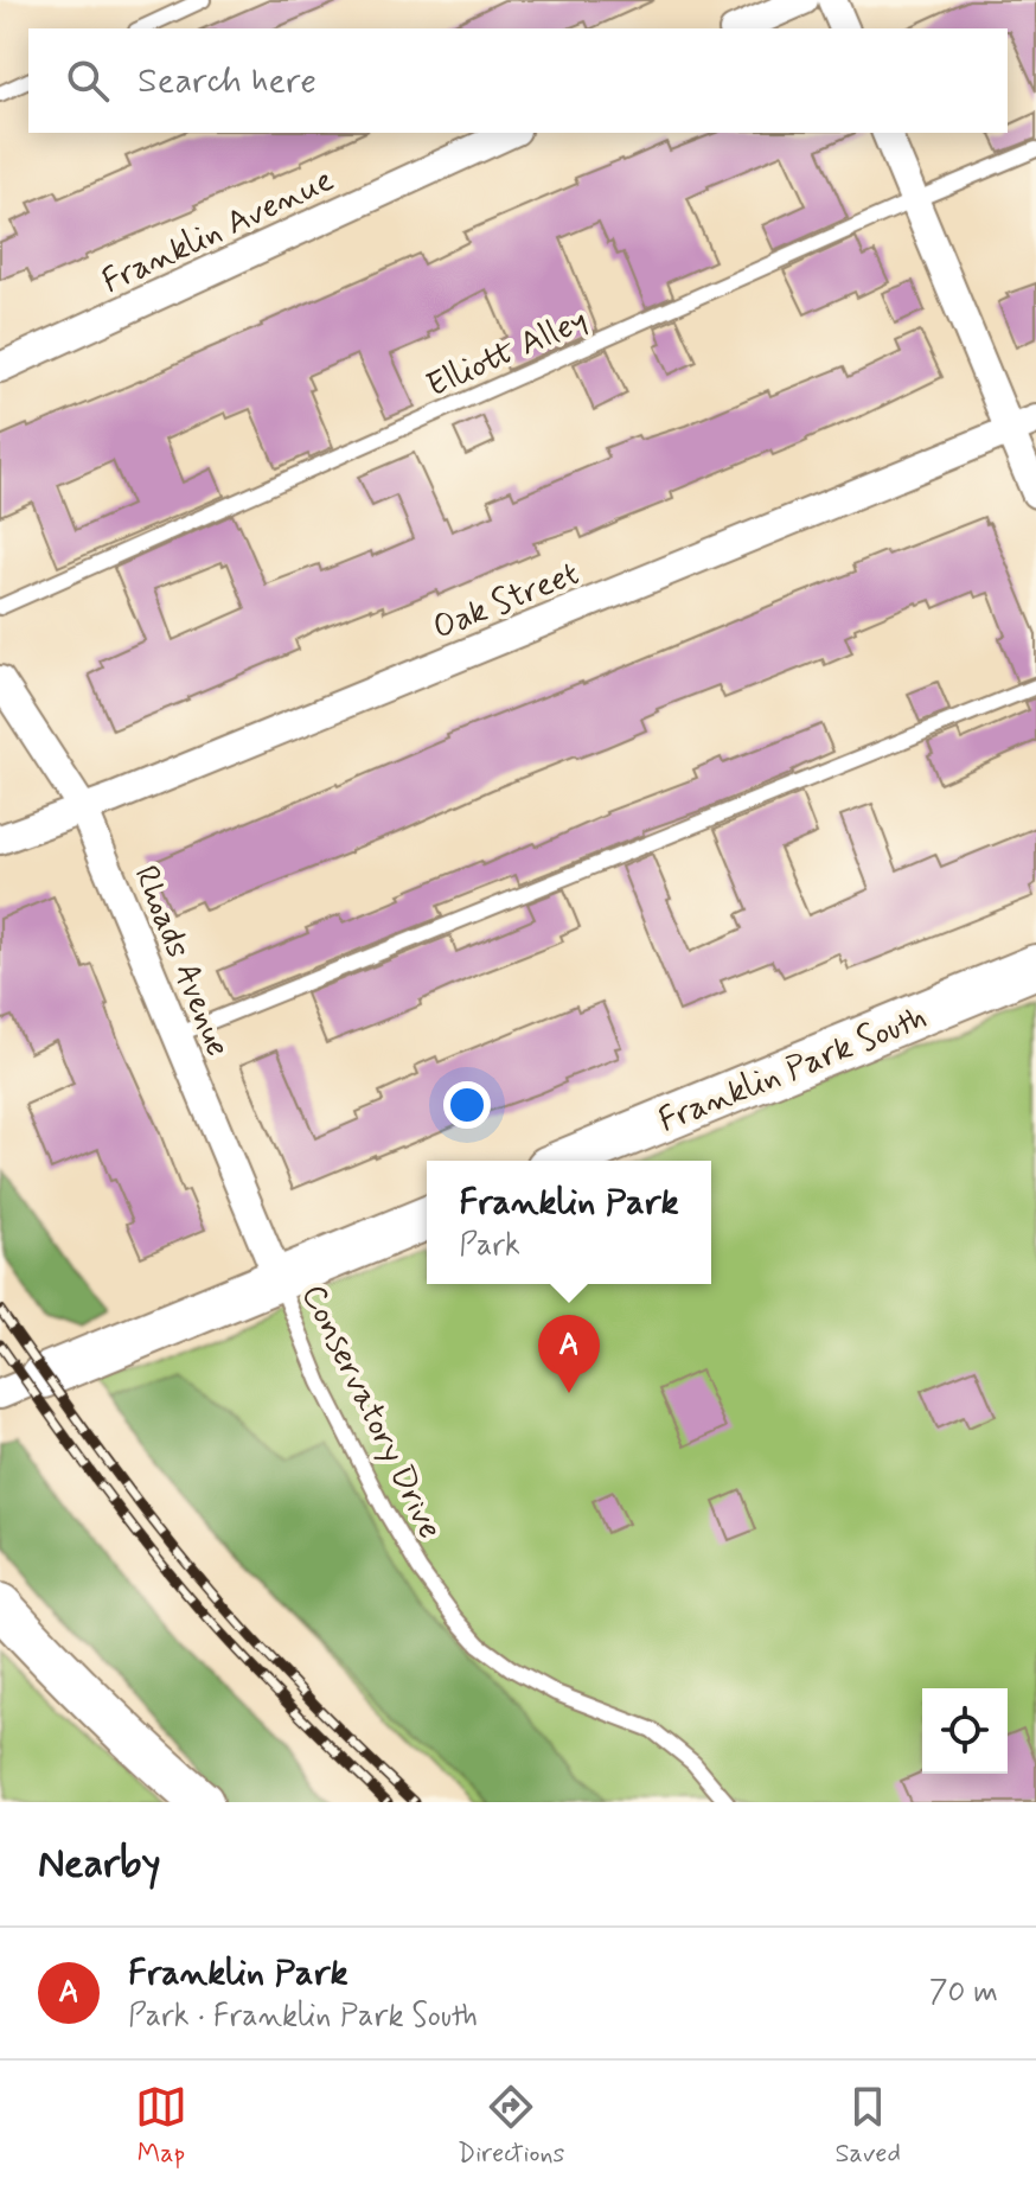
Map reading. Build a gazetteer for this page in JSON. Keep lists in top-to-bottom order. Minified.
{"streets":{"street":["Franklin Avenue","Oak Street","Rhoads Avenue","Franklin Park South"],"lane":["Elliott Alley","Conservatory Drive"]},"crossings":[["Oak Street","Rhoads Avenue"],["Rhoads Avenue","Conservatory Drive"]],"page":{"search":"Search here","popup":["Franklin Park","Park"],"pins":"A","heading":"Nearby","list":[{"mark":"A","name":"Franklin Park","note":"Park · Franklin Park South","value":"70 m"}],"nav":["Map","Directions","Saved"]}}
